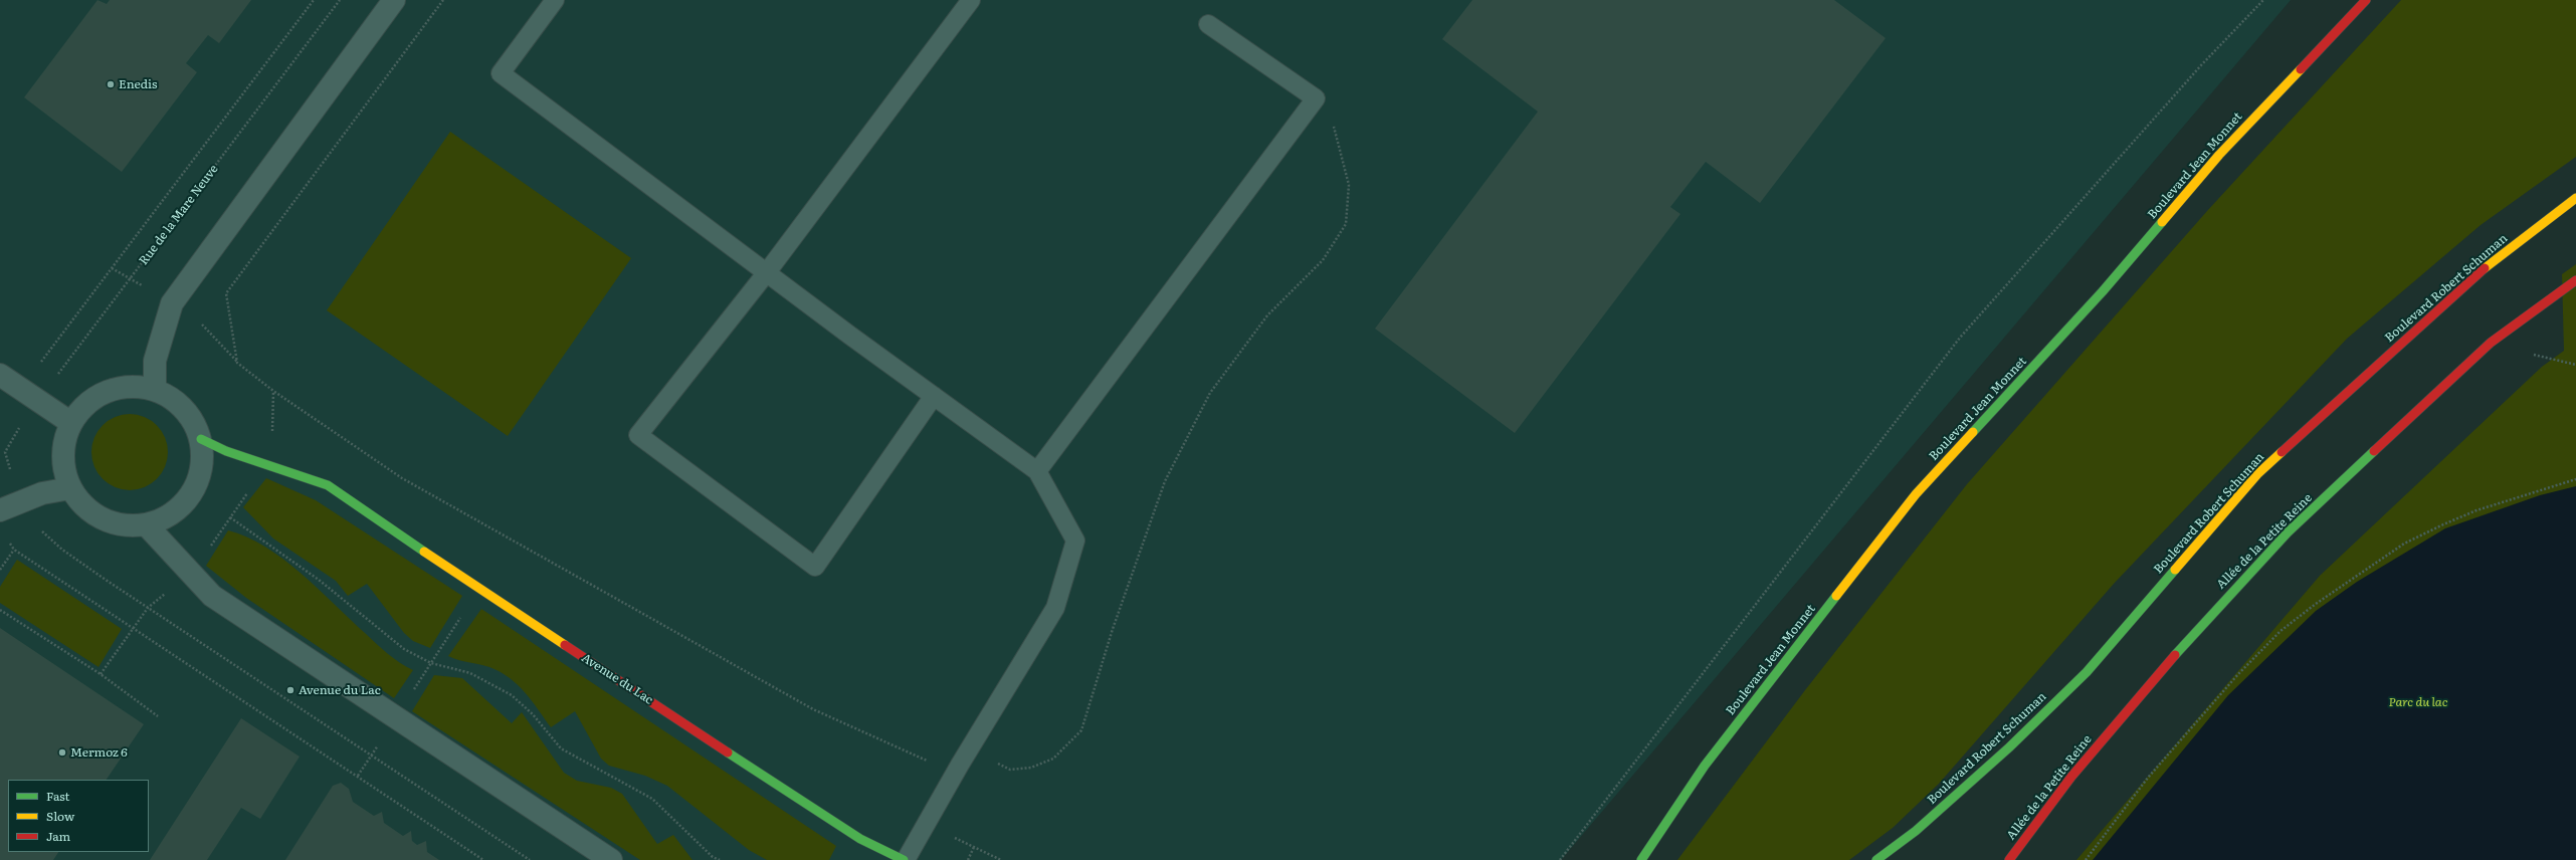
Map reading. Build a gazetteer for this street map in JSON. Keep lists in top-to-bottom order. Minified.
{"streets":{"main road":["Boulevard Jean Monnet","Boulevard Robert Schuman","Allée de la Petite Reine","Avenue du Lac"],"path":["Rue de la Mare Neuve"]},"parks":["Parc du lac"],"places":["Enedis","Avenue du Lac","Mermoz 6"],"legend":["Fast","Slow","Jam"]}
